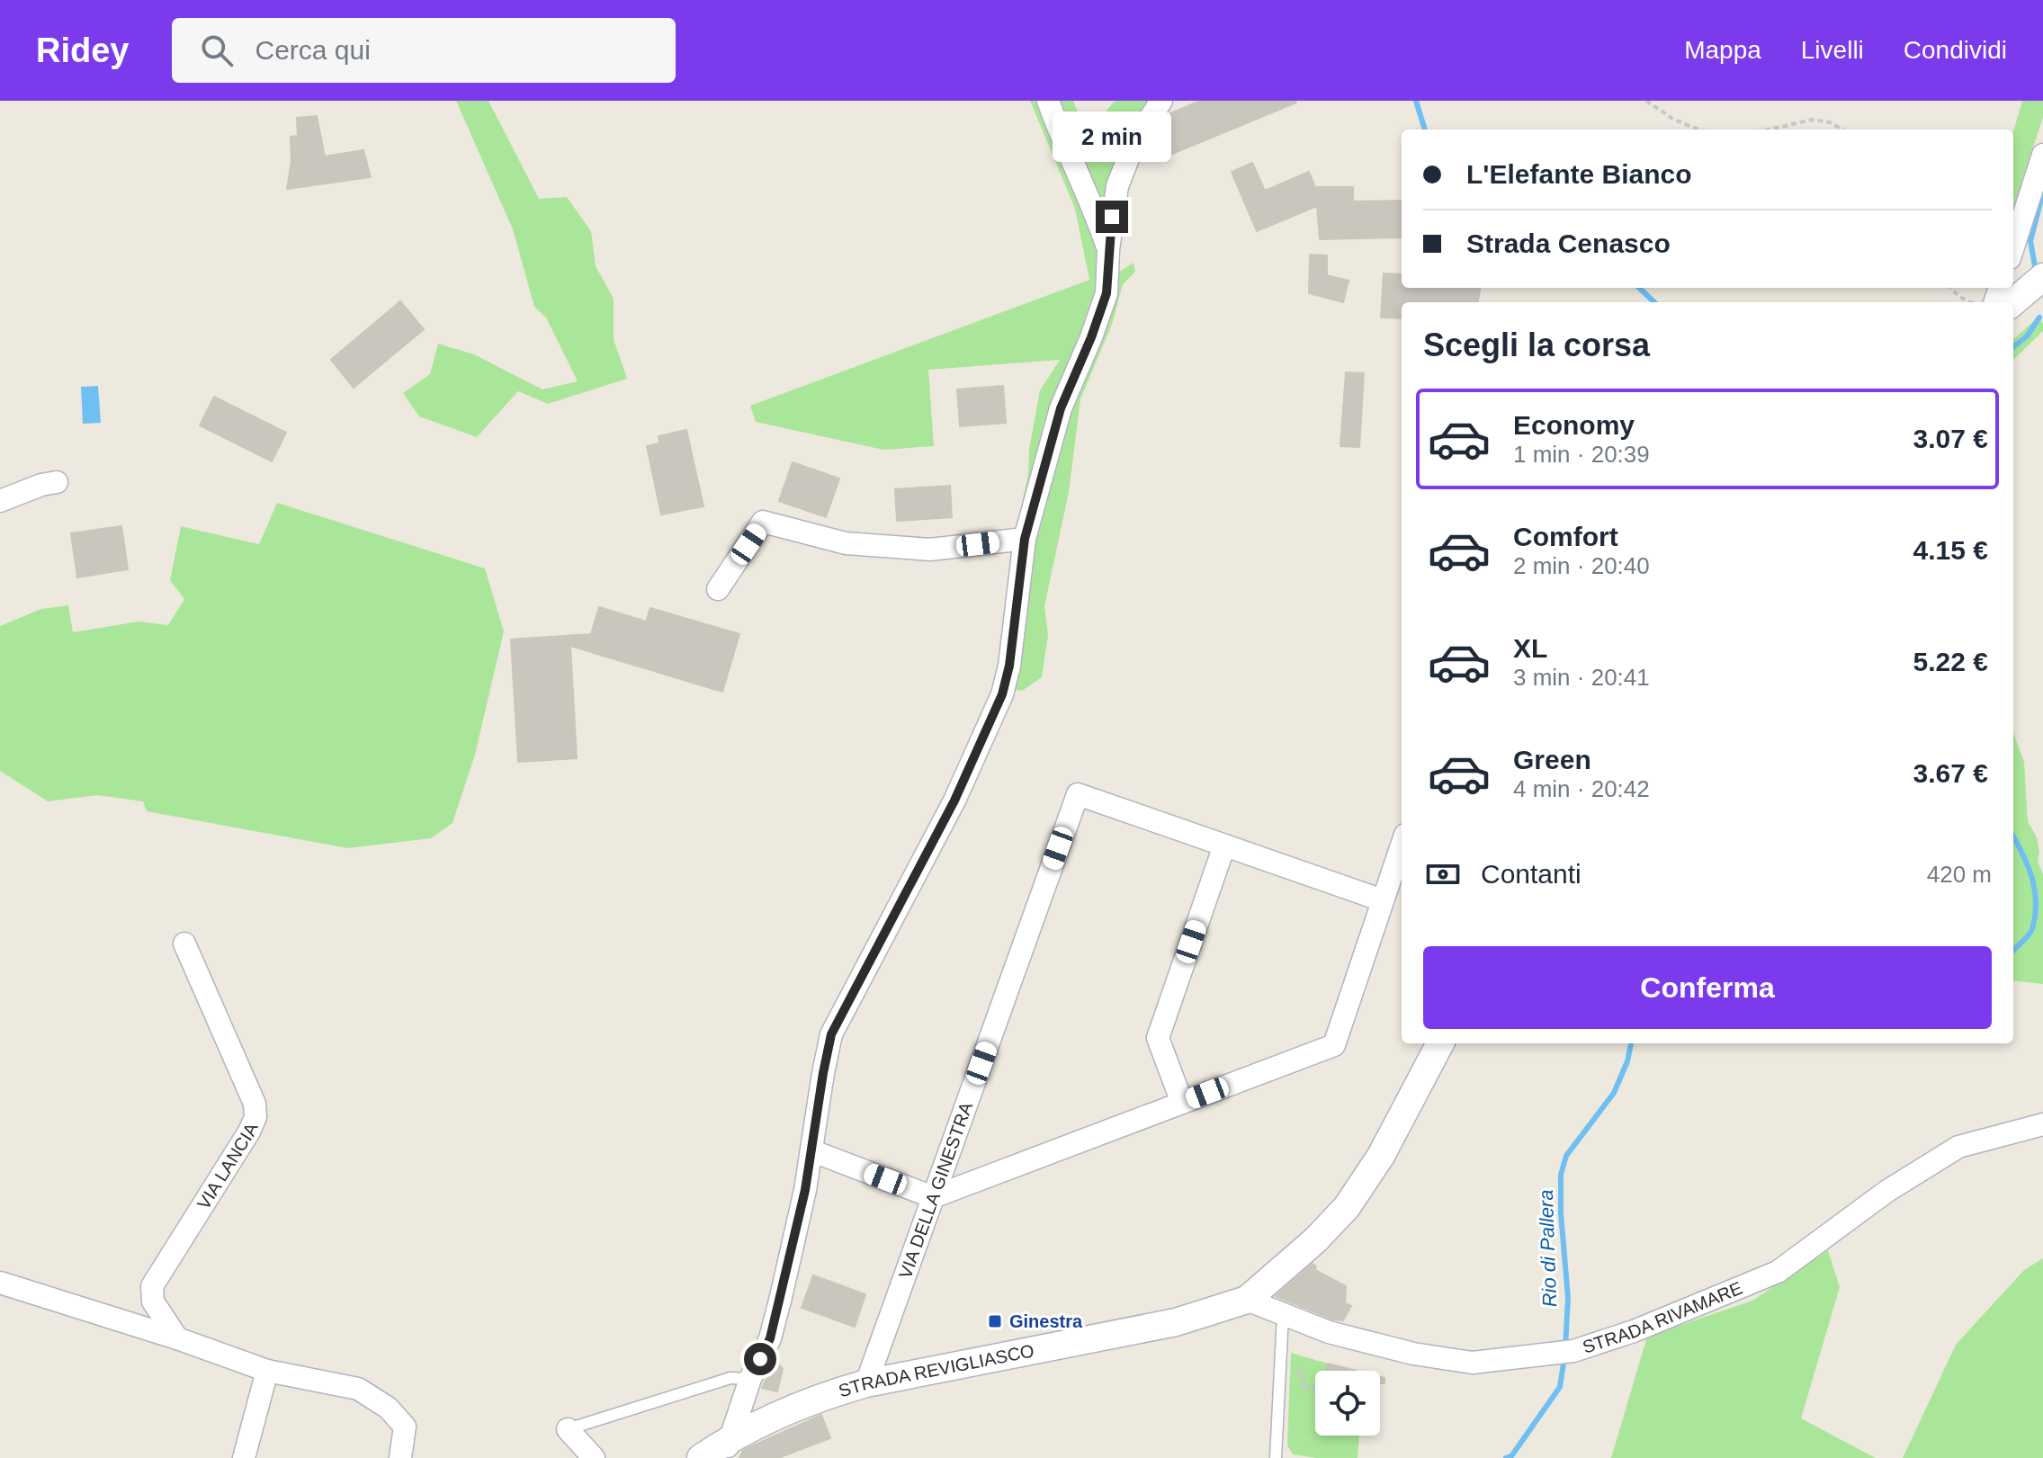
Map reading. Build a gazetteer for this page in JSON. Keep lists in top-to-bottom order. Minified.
{"streets":{"street":["VIA LANCIA","VIA DELLA GINESTRA","STRADA RIVAMARE","STRADA REVIGLIASCO"]},"crossings":[["VIA DELLA GINESTRA","STRADA REVIGLIASCO"],["STRADA RIVAMARE","STRADA REVIGLIASCO"]],"water":["Rio di Pallera"],"places":{"transit":["Ginestra"]},"page":{"header":"Ridey","search":"Cerca qui","nav":["Mappa","Livelli","Condividi"],"bubble":"2 min","banner":["L'Elefante Bianco","Strada Cenasco"],"heading":"Scegli la corsa","list":[{"name":"Economy","note":"1 min · 20:39","value":"3.07 €"},{"name":"Comfort","note":"2 min · 20:40","value":"4.15 €"},{"name":"XL","note":"3 min · 20:41","value":"5.22 €"},{"name":"Green","note":"4 min · 20:42","value":"3.67 €"}],"pay":["Contanti","420 m"],"buttons":"Conferma"}}
